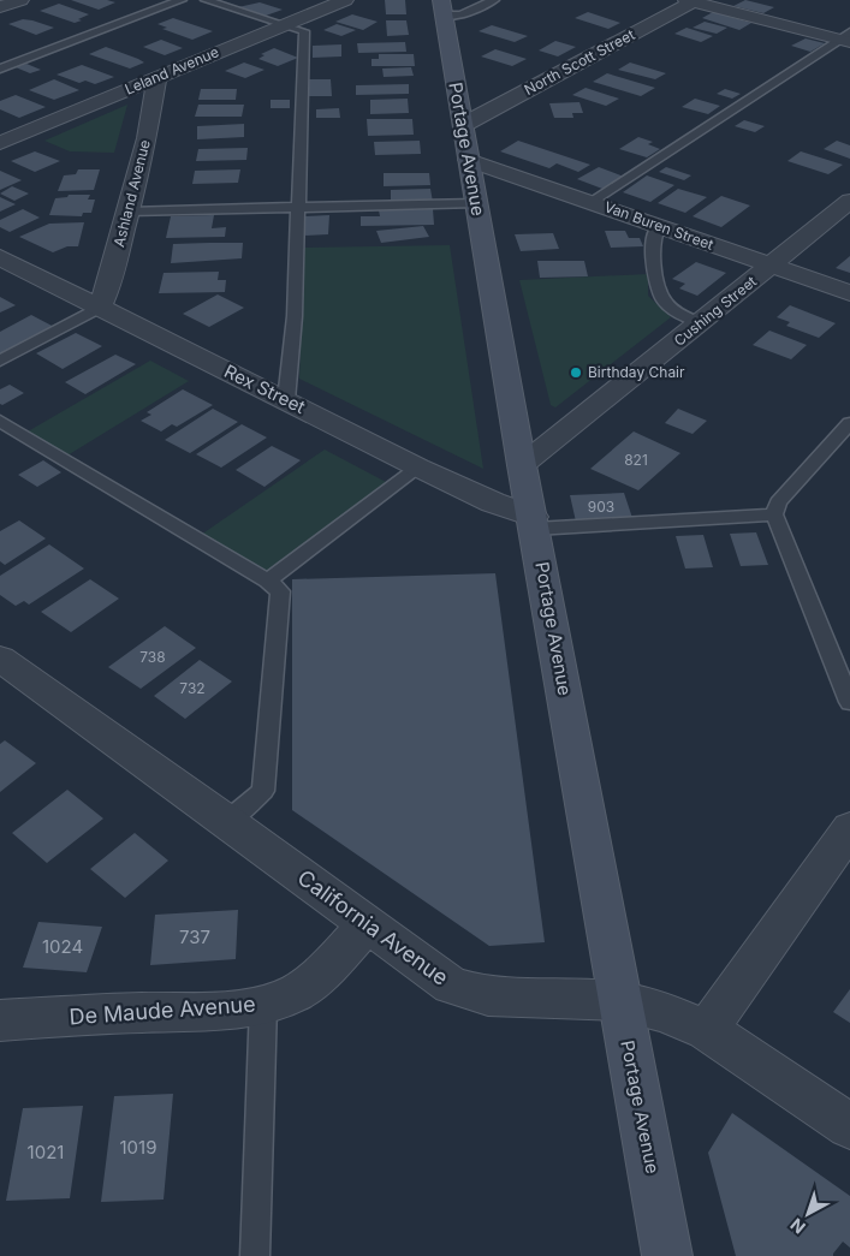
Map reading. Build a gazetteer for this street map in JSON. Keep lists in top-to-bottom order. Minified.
{"streets":{"main road":["Portage Avenue"],"street":["North Scott Street","Leland Avenue","Ashland Avenue","Van Buren Street","Cushing Street","Rex Street","California Avenue","De Maude Avenue"]},"crossings":[["North Scott Street","Portage Avenue"],["Leland Avenue","Ashland Avenue"],["Portage Avenue","Van Buren Street"],["Portage Avenue","Cushing Street"],["Portage Avenue","Rex Street"],["Portage Avenue","California Avenue"],["Ashland Avenue","Rex Street"],["Van Buren Street","Cushing Street"],["California Avenue","De Maude Avenue"]],"places":["Birthday Chair"],"house_numbers":["821","903","738","732","737","1024","1019","1021"],"north":"bottom left"}
